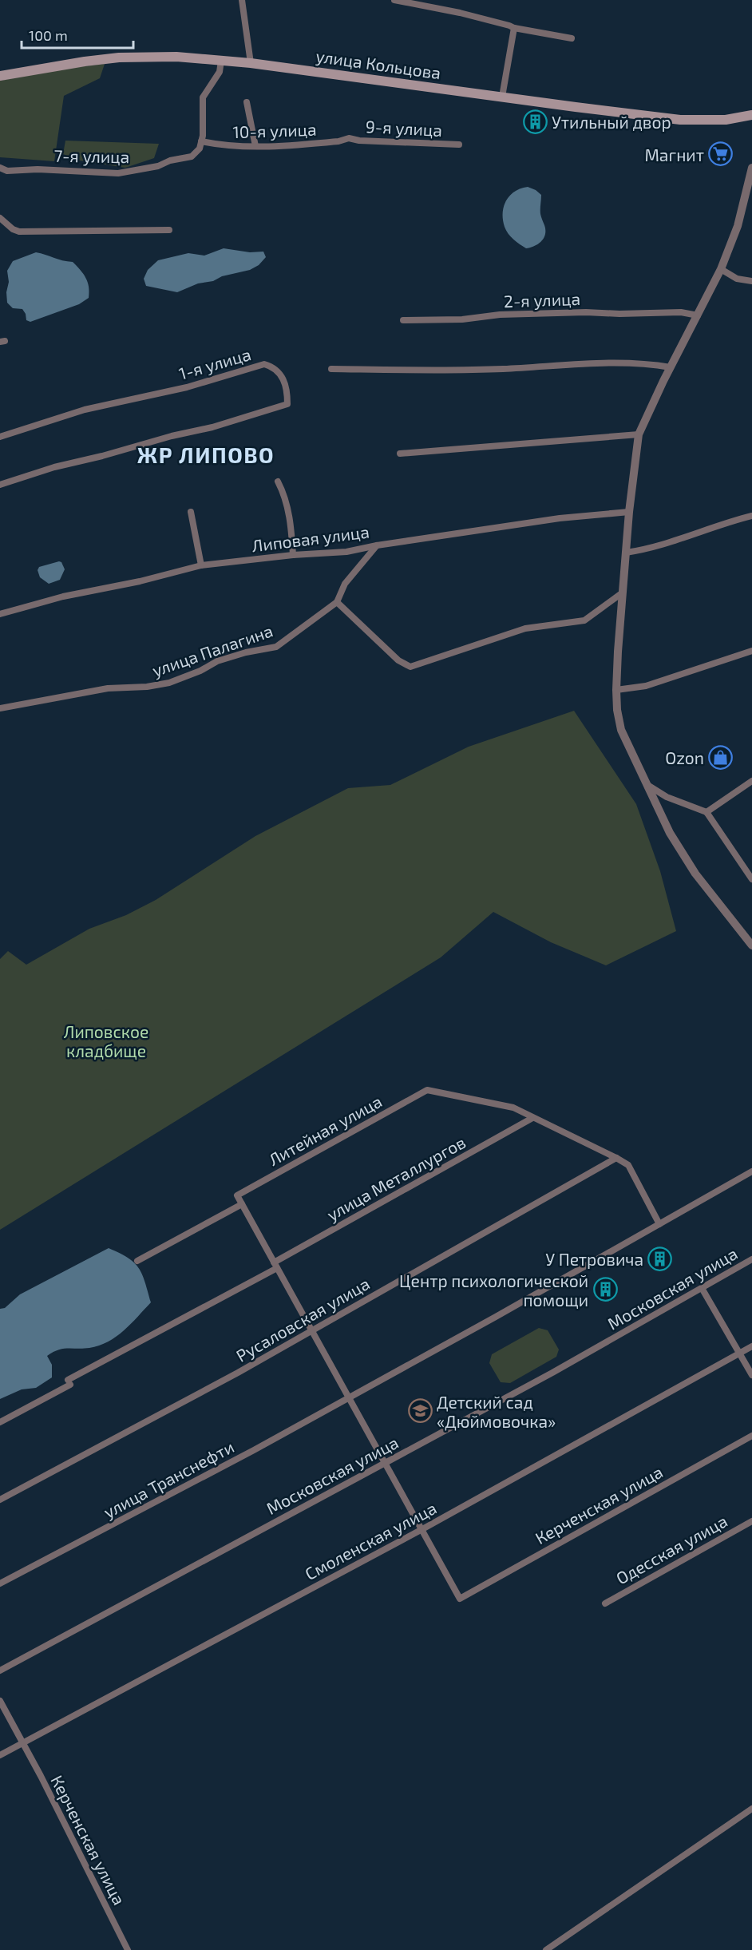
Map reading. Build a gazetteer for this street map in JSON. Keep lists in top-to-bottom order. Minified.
{"streets":{"main road":["улица Кольцова"],"street":["9-я улица","10-я улица","7-я улица","2-я улица","1-я улица","Липовая улица","улица Палагина","Литейная улица","улица Металлургов","Московская улица","Русаловская улица","улица Транснефти","Керченская улица","Смоленская улица","Одесская улица"]},"crossings":[["9-я улица","10-я улица"],["10-я улица","7-я улица"],["Липовая улица","улица Палагина"],["Литейная улица","улица Металлургов"],["Керченская улица","Смоленская улица"]],"districts":["ЖР ЛИПОВО"],"parks":["Липовское кладбище"],"places":{"building":["Утильный двор","У Петровича","Центр психологической помощи"],"supermarket":["Магнит"],"shop":["Ozon"],"school or university":["Детский сад «Дюймовочка»"]},"scale_bar":"100 m"}
